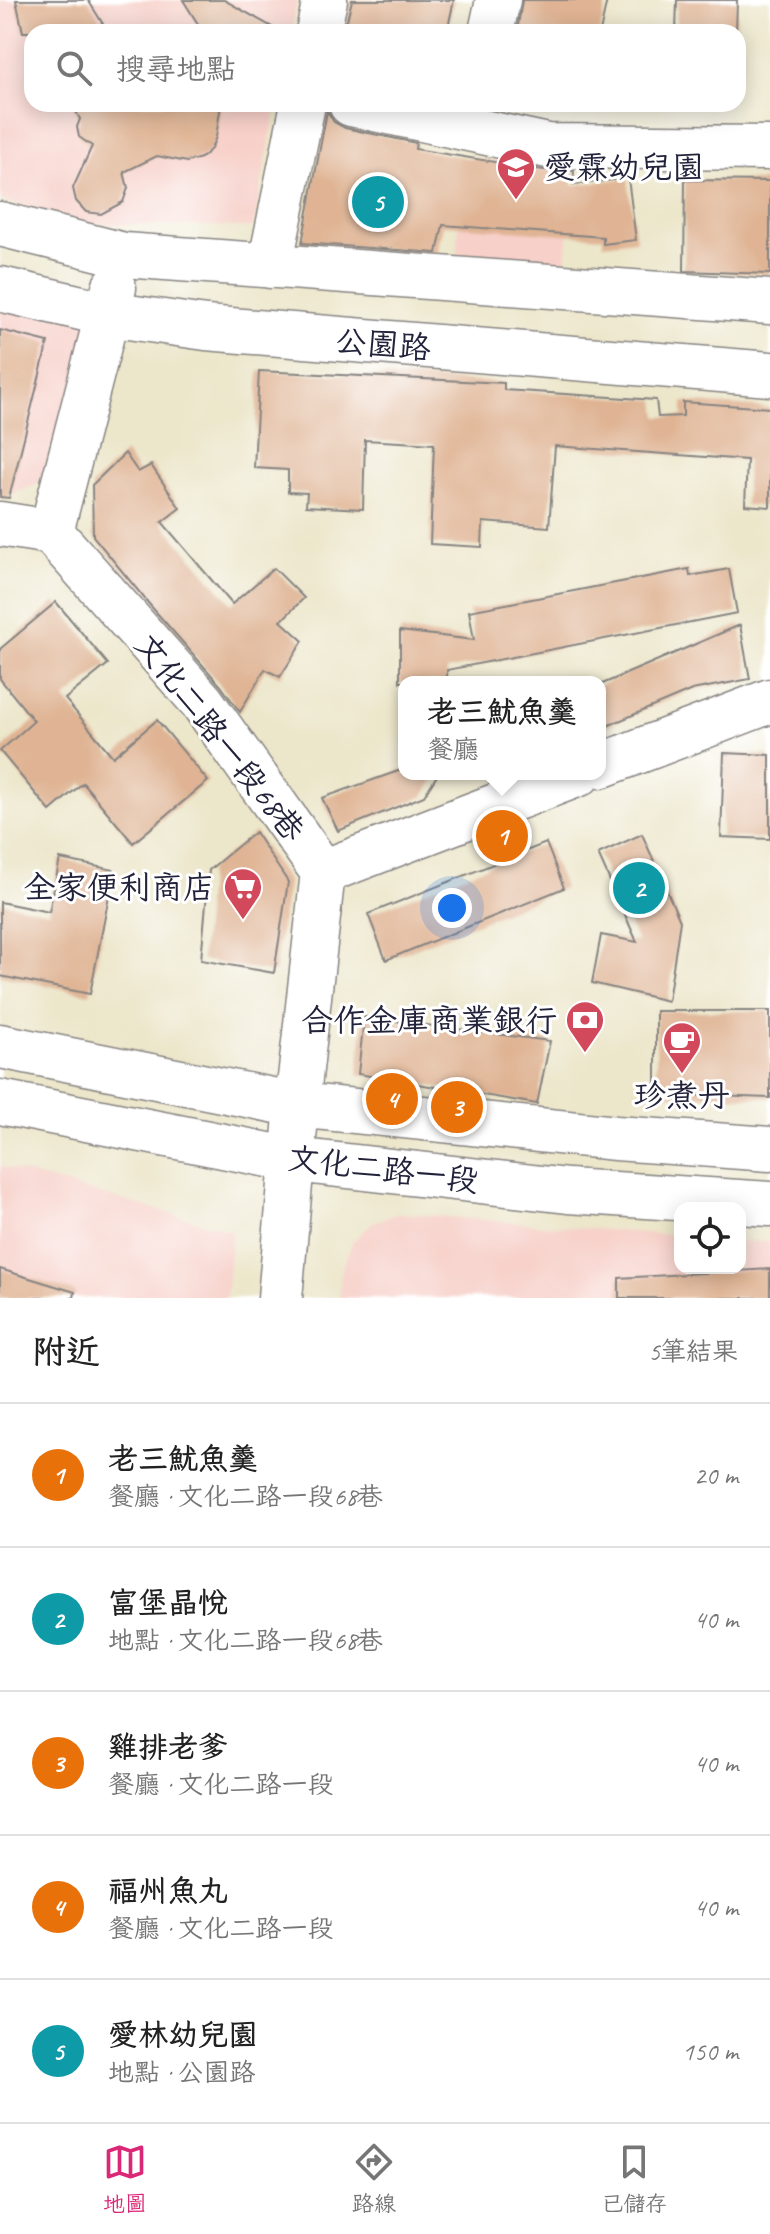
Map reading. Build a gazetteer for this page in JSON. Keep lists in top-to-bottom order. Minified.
{"streets":{"street":["公園路","文化二路一段68巷","文化二路一段"]},"crossings":[["文化二路一段68巷","文化二路一段"]],"places":{"school or university":["愛霖幼兒園"],"supermarket":["全家便利商店"],"bank":["合作金庫商業銀行"],"cafe":["珍煮丹"]},"page":{"search":"搜尋地點","pins":["5","1","2","4","3"],"popup":["老三魷魚羹","餐廳"],"heading":["附近","5筆結果"],"list":[{"mark":"1","name":"老三魷魚羹","note":"餐廳 · 文化二路一段68巷","value":"20 m"},{"mark":"2","name":"富堡晶悅","note":"地點 · 文化二路一段68巷","value":"40 m"},{"mark":"3","name":"雞排老爹","note":"餐廳 · 文化二路一段","value":"40 m"},{"mark":"4","name":"福州魚丸","note":"餐廳 · 文化二路一段","value":"40 m"},{"mark":"5","name":"愛林幼兒園","note":"地點 · 公園路","value":"150 m"}],"nav":["地圖","路線","已儲存"]}}
